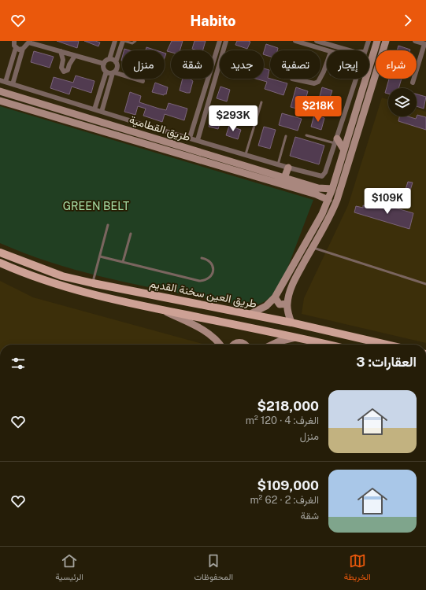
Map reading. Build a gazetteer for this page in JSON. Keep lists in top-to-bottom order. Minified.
{"streets":{"main road":["طريق العين سخنة القديم"],"street":["طريق القطامية"]},"parks":["GREEN BELT"],"page":{"header":"Habito","chip":["شراء","إيجار","تصفية","جديد","شقة","منزل"],"price":["$218K","$293K","$109K"],"heading":"العقارات: 3","list":[{"name":"$218,000","note":"الغرف: 4 · 120 m² · منزل"},{"name":"$109,000","note":"الغرف: 2 · 62 m² · شقة"}],"tabs":["الخريطة","المحفوظات","الرئيسية"]}}
